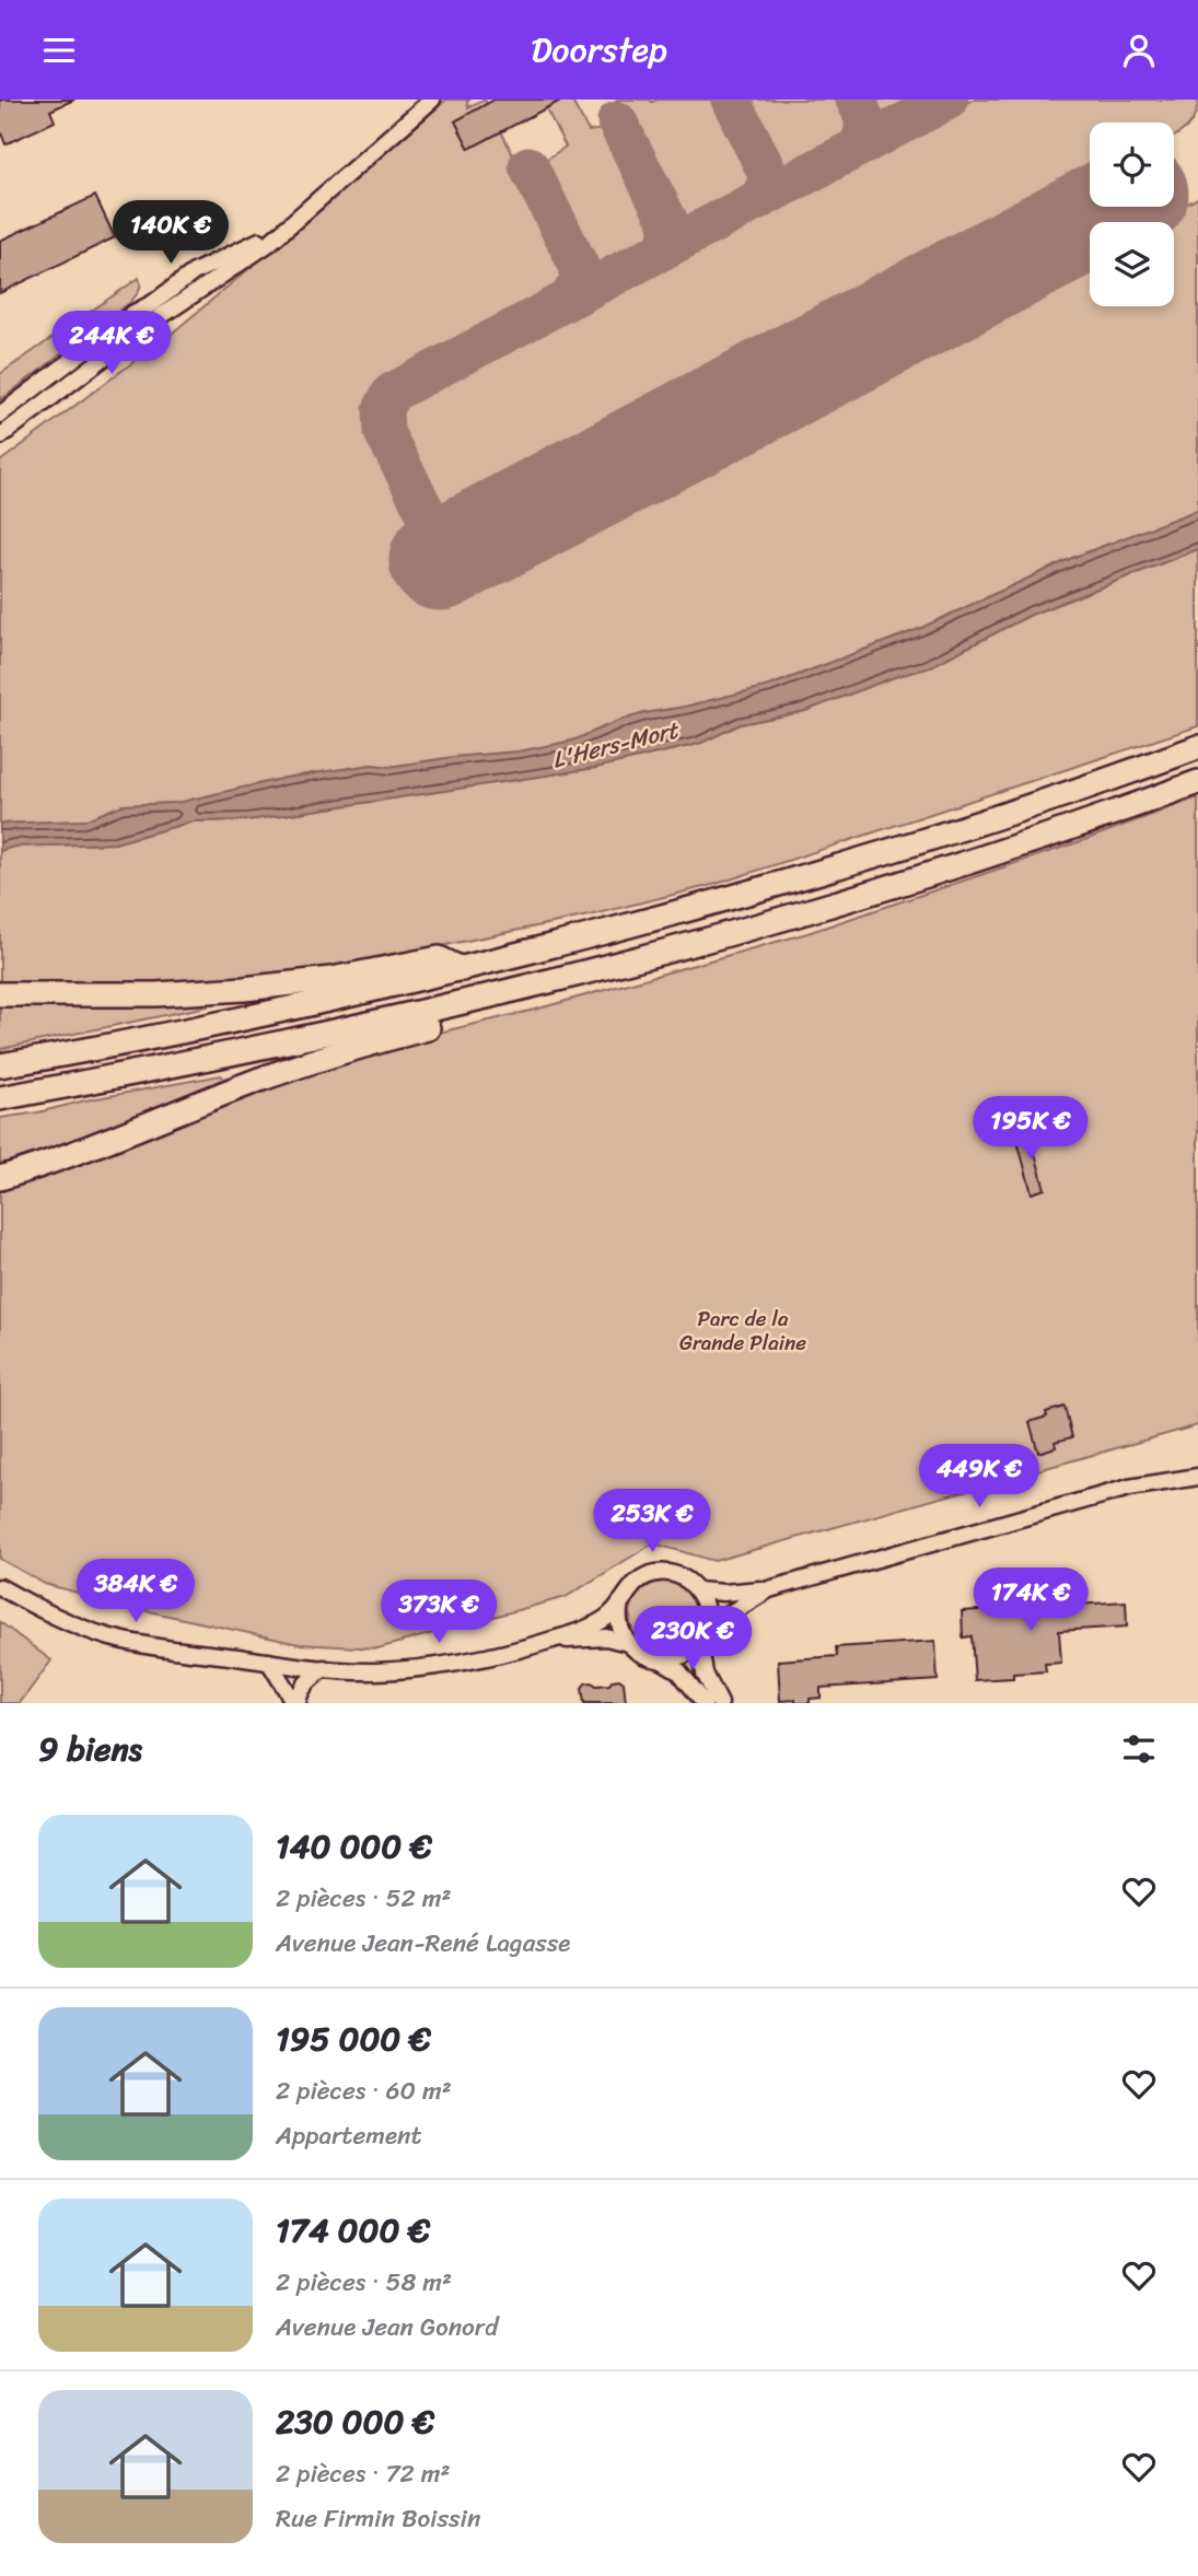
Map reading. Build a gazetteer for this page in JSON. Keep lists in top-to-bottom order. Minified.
{"water":["L'Hers-Mort"],"parks":["Parc de la Grande Plaine"],"page":{"header":"Doorstep","price":["140K €","244K €","195K €","449K €","253K €","384K €","174K €","373K €","230K €"],"heading":"9 biens","list":[{"name":"140 000 €","note":"2 pièces · 52 m² · Avenue Jean-René Lagasse"},{"name":"195 000 €","note":"2 pièces · 60 m² · Appartement"},{"name":"174 000 €","note":"2 pièces · 58 m² · Avenue Jean Gonord"},{"name":"230 000 €","note":"2 pièces · 72 m² · Rue Firmin Boissin"}]}}
